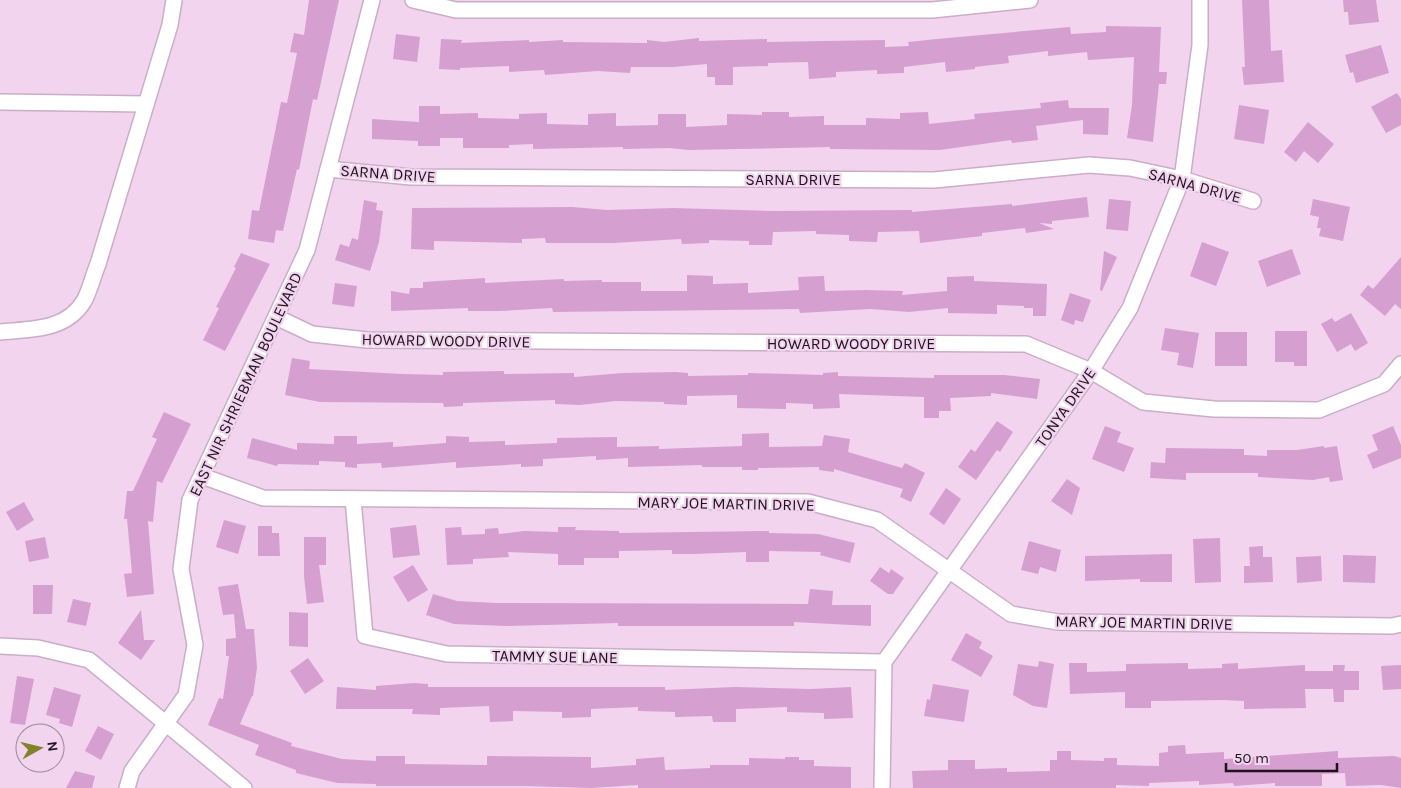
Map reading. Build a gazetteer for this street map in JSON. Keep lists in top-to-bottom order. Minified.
{"streets":{"street":["SARNA DRIVE","HOWARD WOODY DRIVE","EAST NIR SHRIEBMAN BOULEVARD","TONYA DRIVE","MARY JOE MARTIN DRIVE","TAMMY SUE LANE"]},"crossings":[["SARNA DRIVE","EAST NIR SHRIEBMAN BOULEVARD"],["SARNA DRIVE","TONYA DRIVE"],["HOWARD WOODY DRIVE","EAST NIR SHRIEBMAN BOULEVARD"],["HOWARD WOODY DRIVE","TONYA DRIVE"],["EAST NIR SHRIEBMAN BOULEVARD","MARY JOE MARTIN DRIVE"],["TONYA DRIVE","MARY JOE MARTIN DRIVE"],["TONYA DRIVE","TAMMY SUE LANE"],["MARY JOE MARTIN DRIVE","TAMMY SUE LANE"]],"scale_bar":"50 m","north":"right"}
